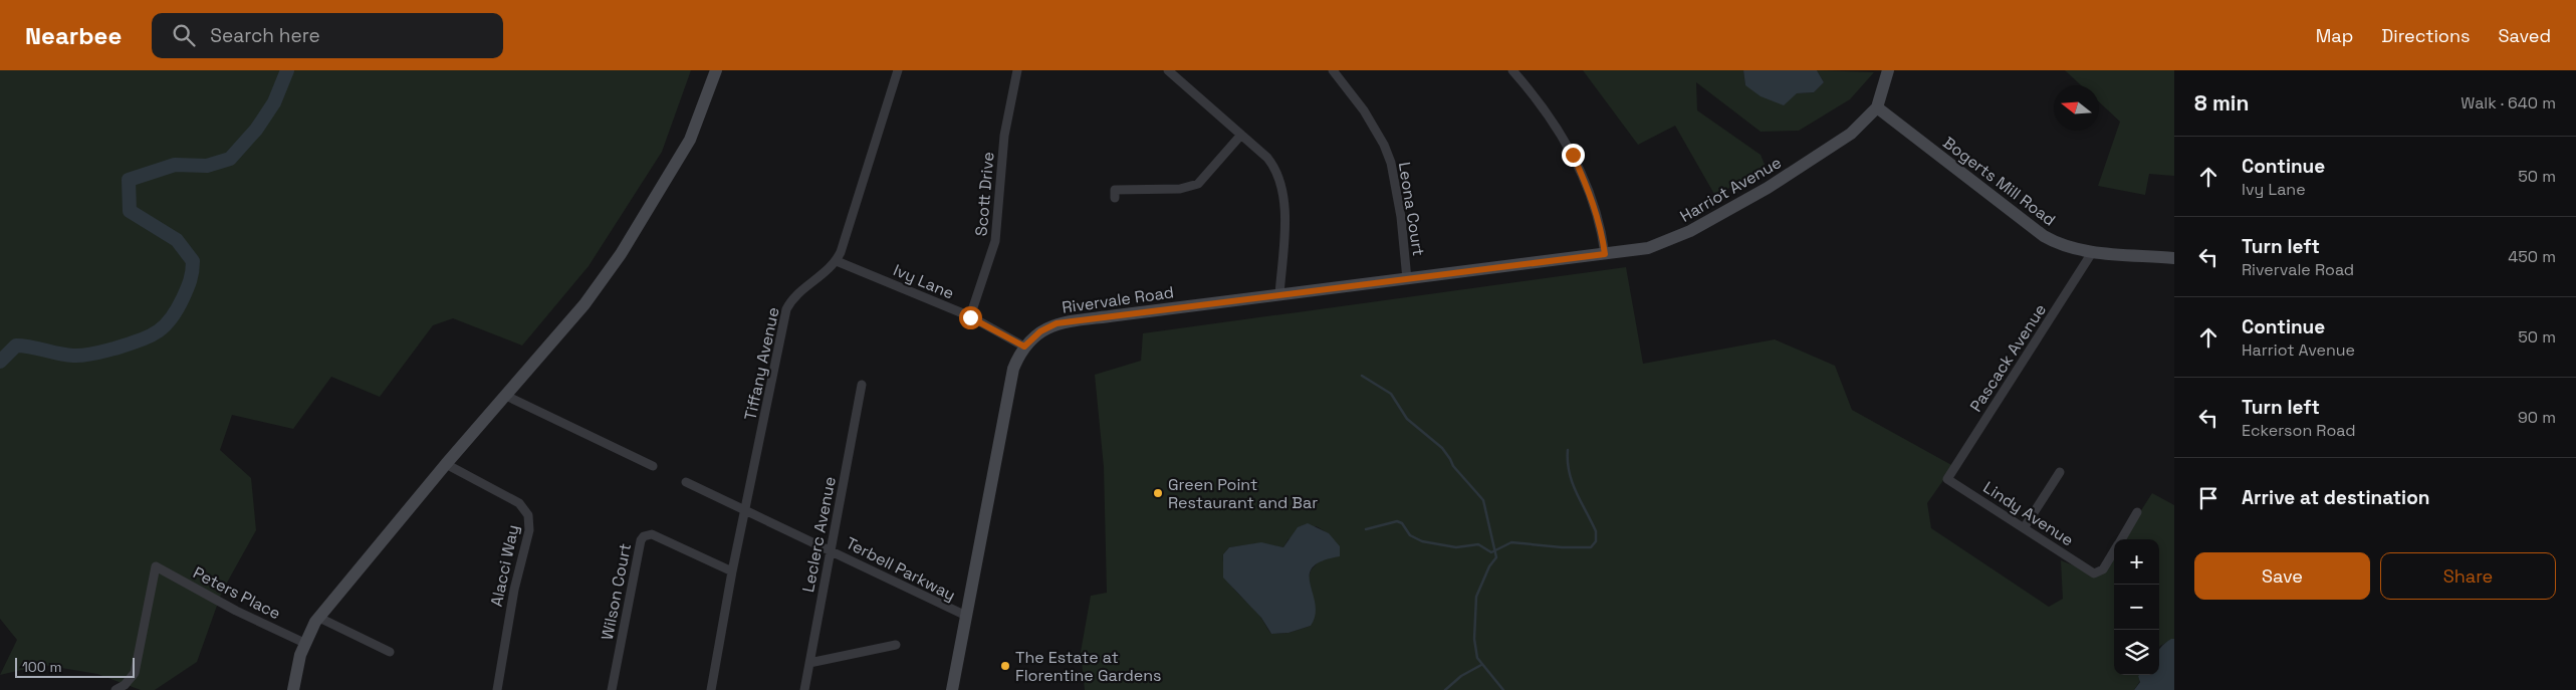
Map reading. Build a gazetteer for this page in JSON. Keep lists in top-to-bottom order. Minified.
{"streets":{"street":["Bogerts Mill Road","Harriot Avenue","Scott Drive","Leona Court","Ivy Lane","Rivervale Road","Pascack Avenue","Tiffany Avenue","Lindy Avenue","Leclerc Avenue","Alacci Way","Terbell Parkway","Wilson Court","Peters Place"]},"crossings":[["Bogerts Mill Road","Harriot Avenue"],["Bogerts Mill Road","Pascack Avenue"],["Harriot Avenue","Rivervale Road"],["Scott Drive","Ivy Lane"],["Leona Court","Rivervale Road"],["Ivy Lane","Rivervale Road"],["Ivy Lane","Tiffany Avenue"],["Rivervale Road","Terbell Parkway"],["Pascack Avenue","Lindy Avenue"],["Tiffany Avenue","Terbell Parkway"],["Tiffany Avenue","Wilson Court"],["Leclerc Avenue","Terbell Parkway"]],"places":["Green Point Restaurant and Bar","The Estate at Florentine Gardens"],"scale_bar":"100 m","north":"left","page":{"header":"Nearbee","search":"Search here","nav":["Map","Directions","Saved"],"heading":["8 min","Walk · 640 m"],"list":[["Continue","Ivy Lane","50 m"],["Turn left","Rivervale Road","450 m"],["Continue","Harriot Avenue","50 m"],["Turn left","Eckerson Road","90 m"],"Arrive at destination"],"buttons":["Save","Share"],"map_buttons":["+","−"],"scale":"100 m"}}
